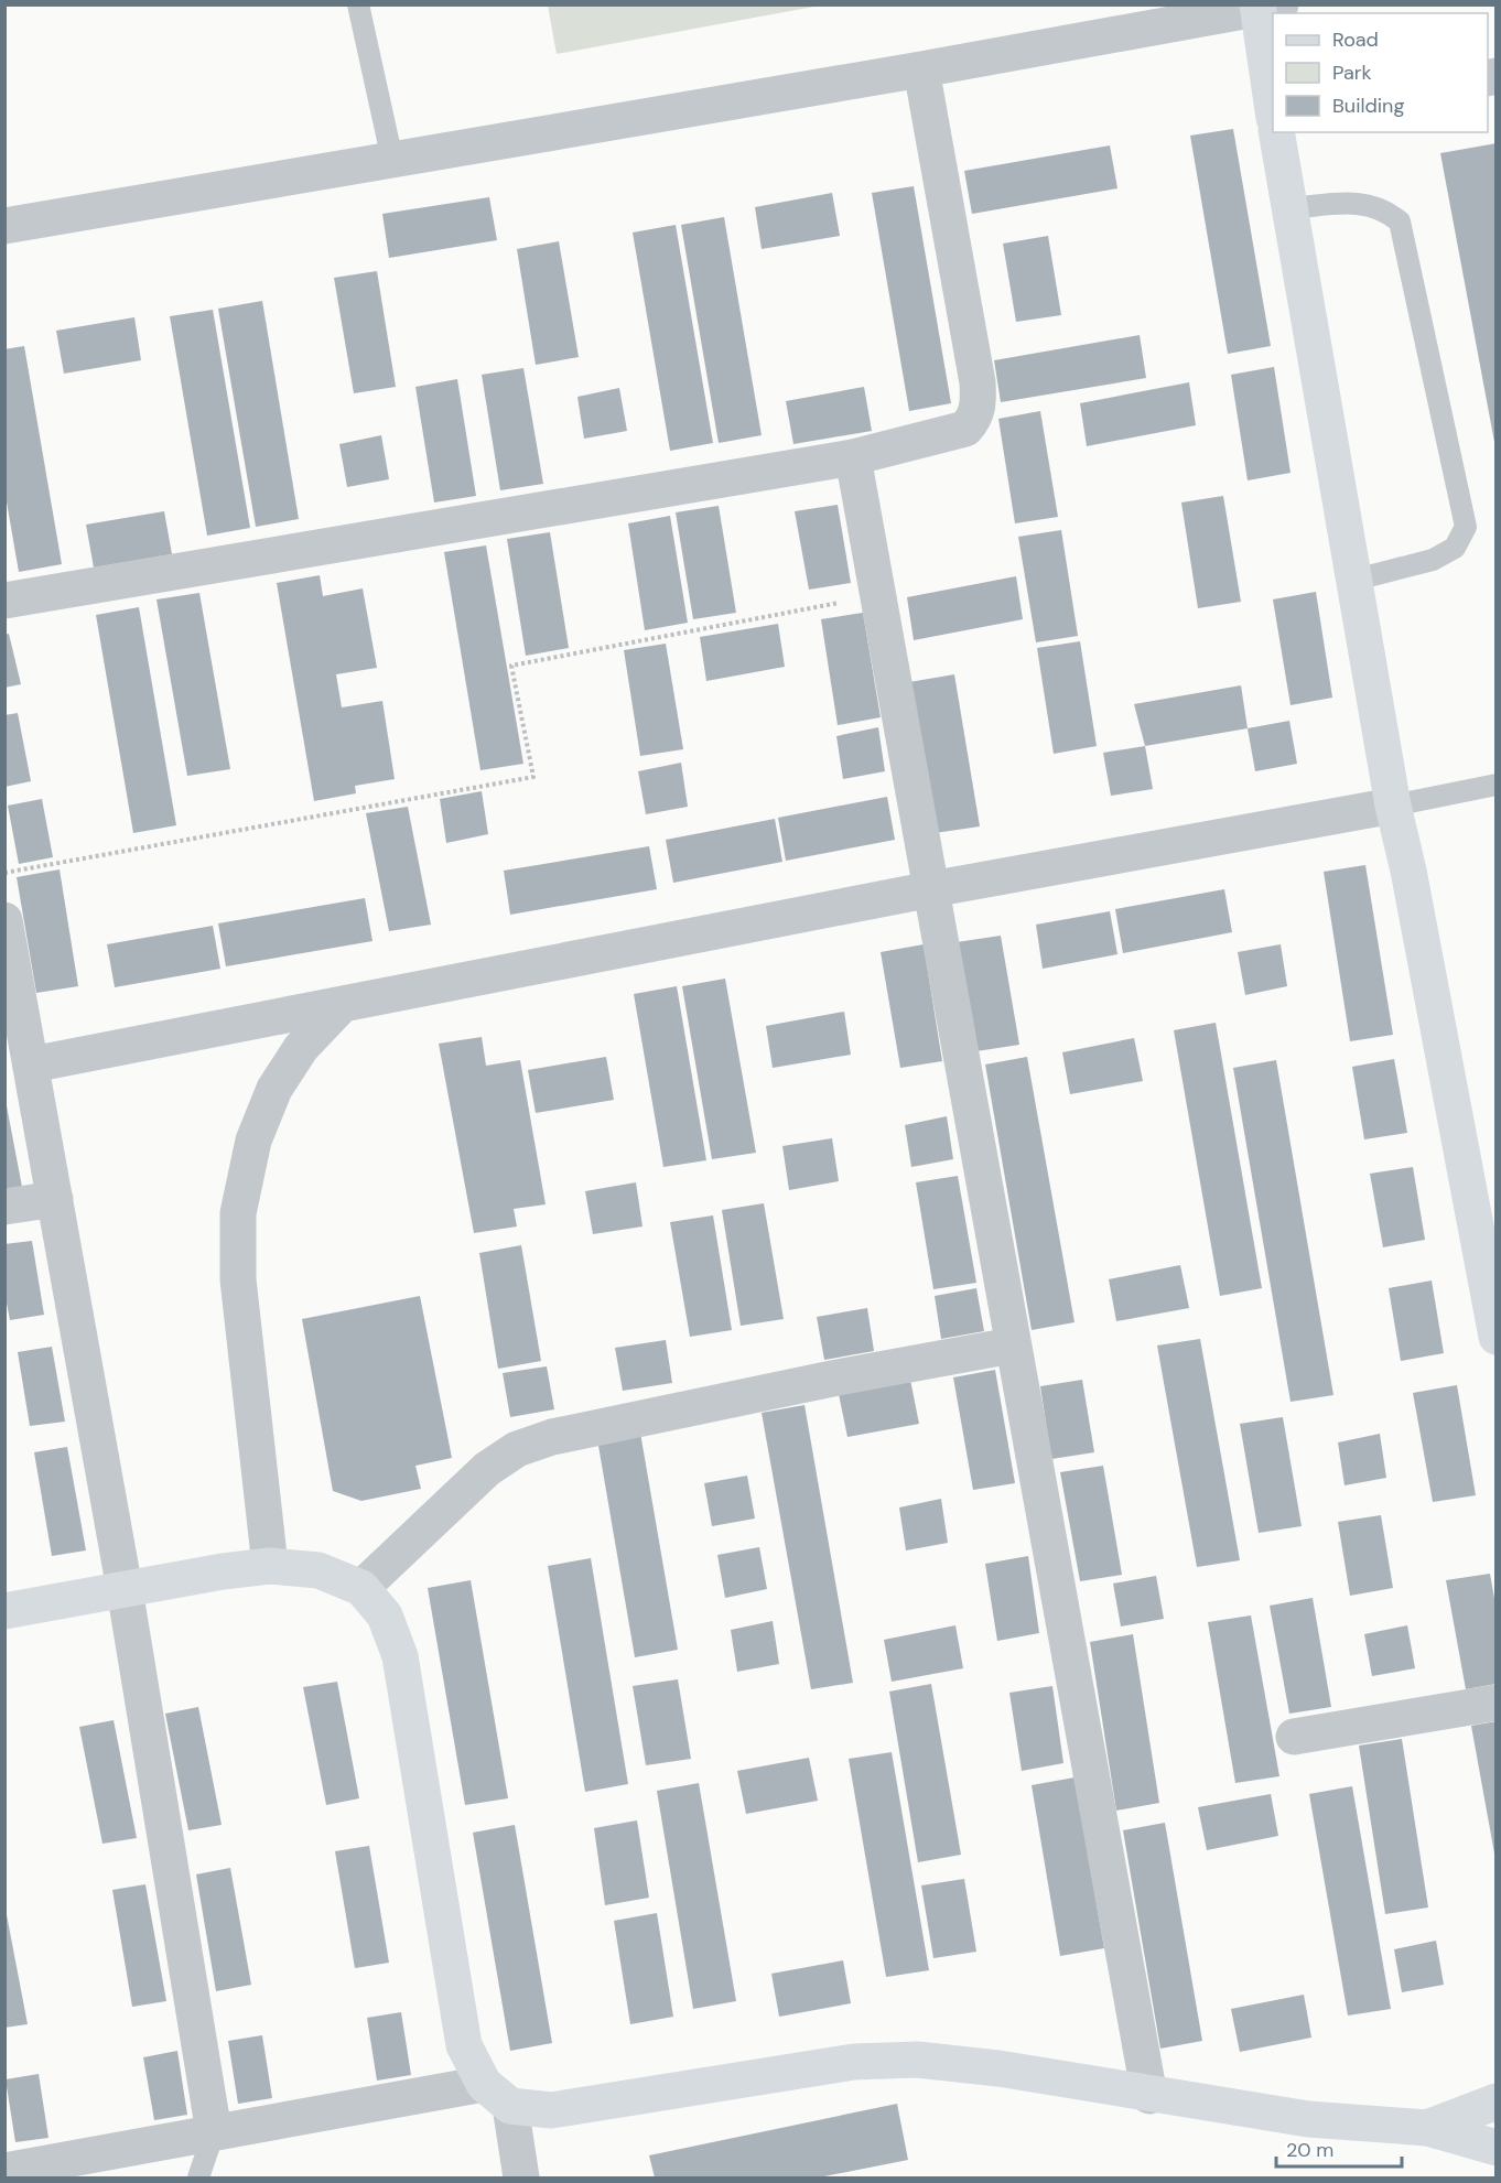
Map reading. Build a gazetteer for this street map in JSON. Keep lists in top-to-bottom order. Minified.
{"legend":["Road","Park","Building"],"scale_bar":"20 m"}
